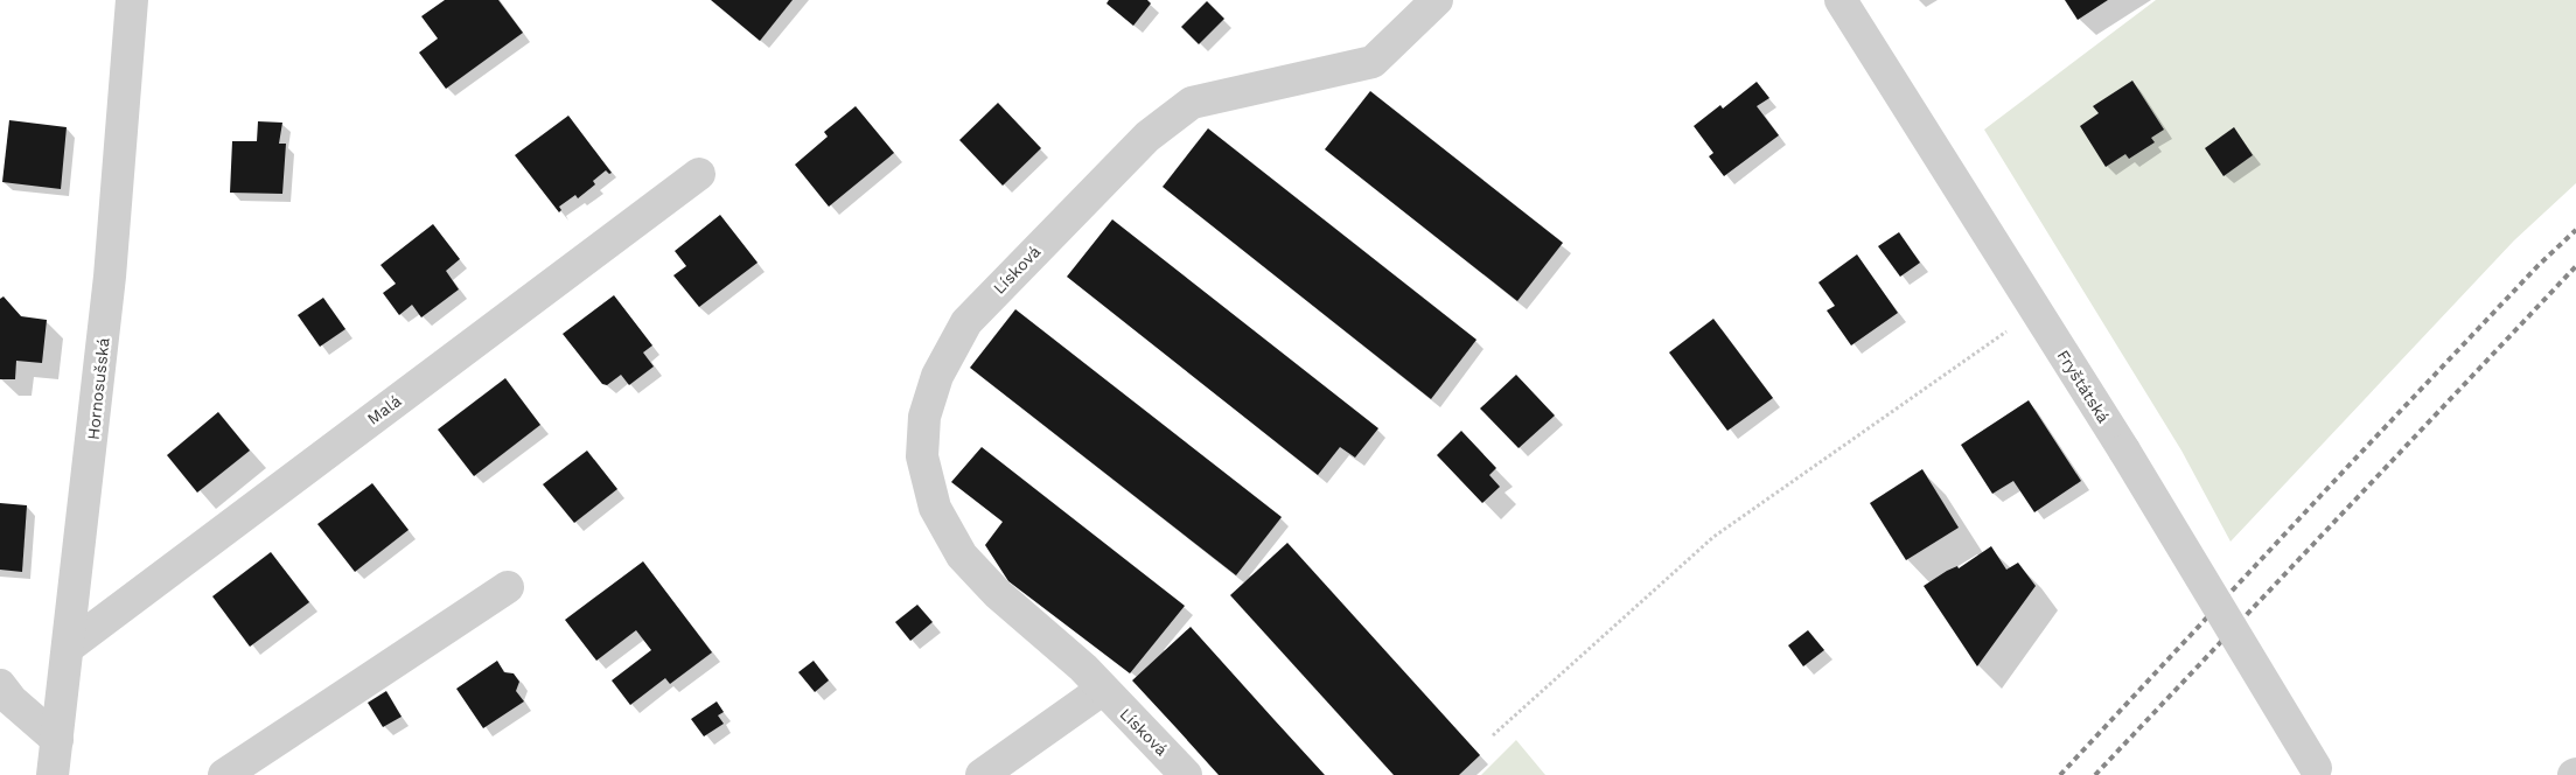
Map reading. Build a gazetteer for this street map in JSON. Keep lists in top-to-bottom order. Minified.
{"streets":{"street":["Lísková","Fryštátská","Hornosušská","Malá"]},"crossings":[["Hornosušská","Malá"]]}
